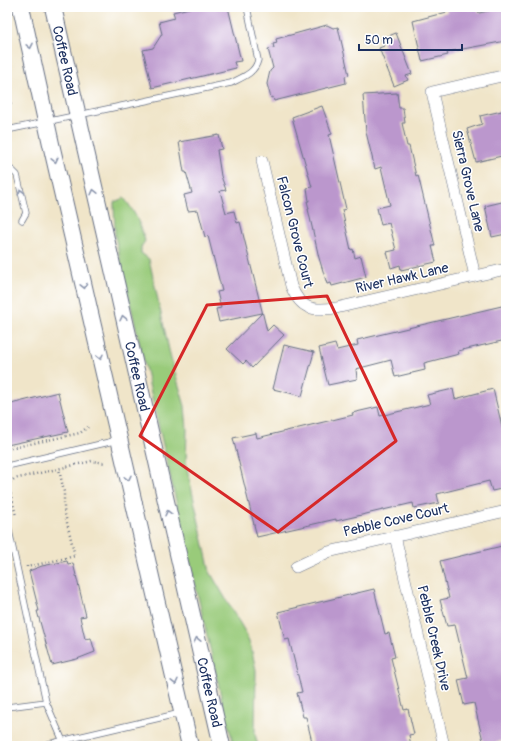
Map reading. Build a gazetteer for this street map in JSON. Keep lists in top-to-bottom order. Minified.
{"streets":{"main road":["Coffee Road"],"street":["Sierra Grove Lane","Falcon Grove Court","River Hawk Lane","Pebble Cove Court","Pebble Creek Drive"]},"crossings":[["Sierra Grove Lane","River Hawk Lane"],["Falcon Grove Court","River Hawk Lane"],["Pebble Cove Court","Pebble Creek Drive"]],"scale_bar":"50 m"}
